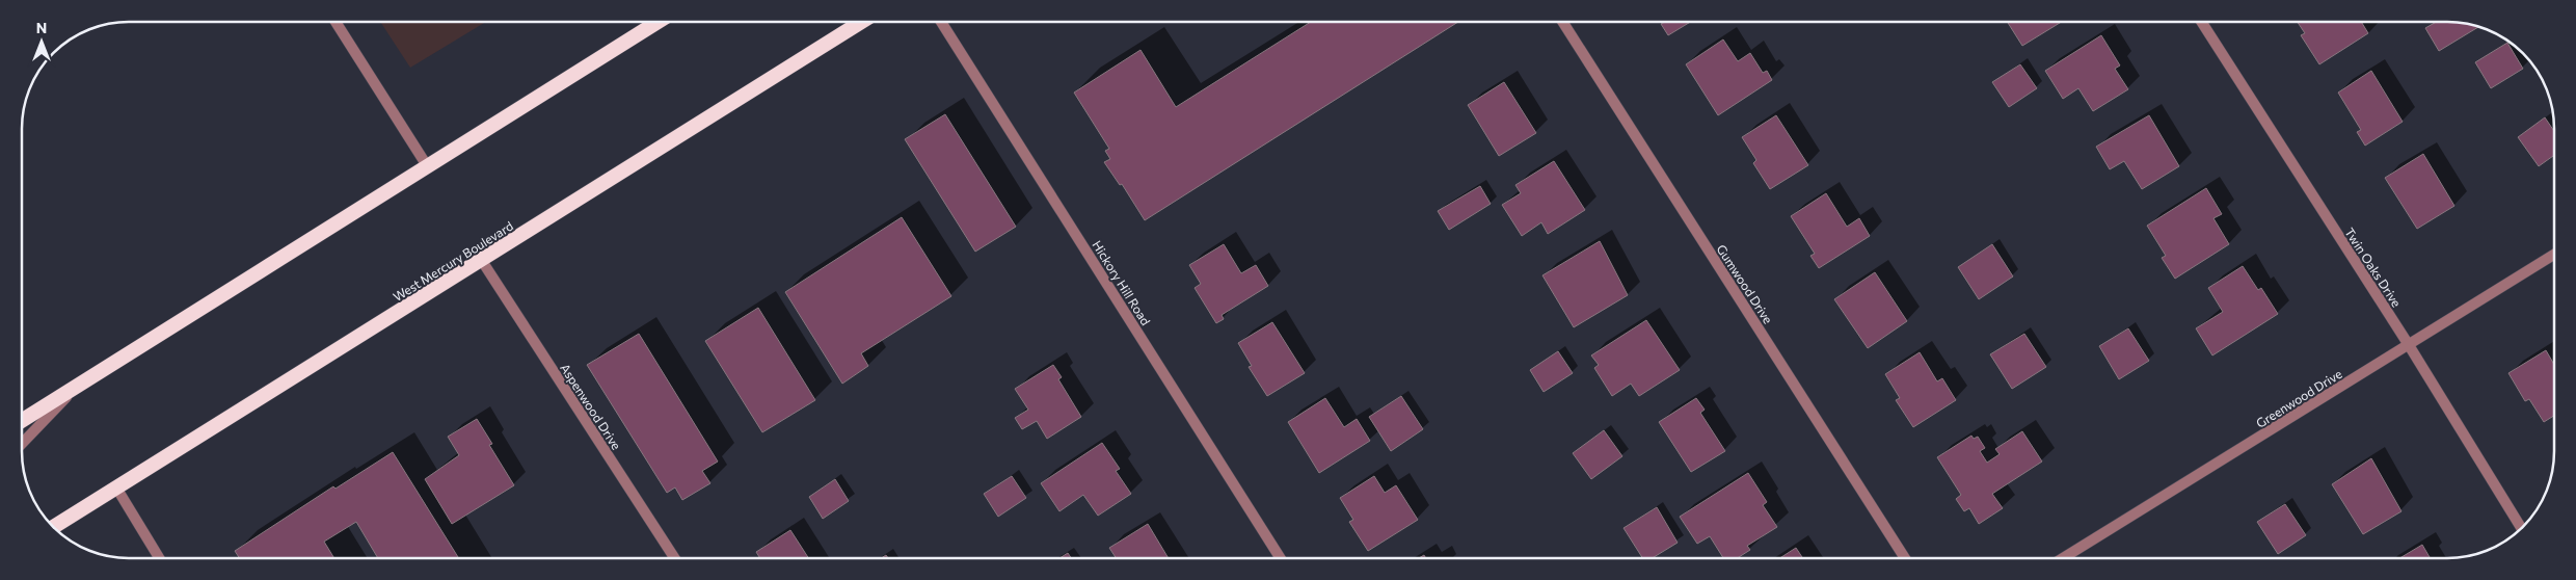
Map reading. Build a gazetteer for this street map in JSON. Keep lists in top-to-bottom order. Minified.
{"streets":{"highway":["West Mercury Boulevard"],"street":["Twin Oaks Drive","Hickory Hill Road","Gumwood Drive","Greenwood Drive","Aspenwood Drive"]},"crossings":[["West Mercury Boulevard","Aspenwood Drive"],["Twin Oaks Drive","Greenwood Drive"]],"north":"top"}
